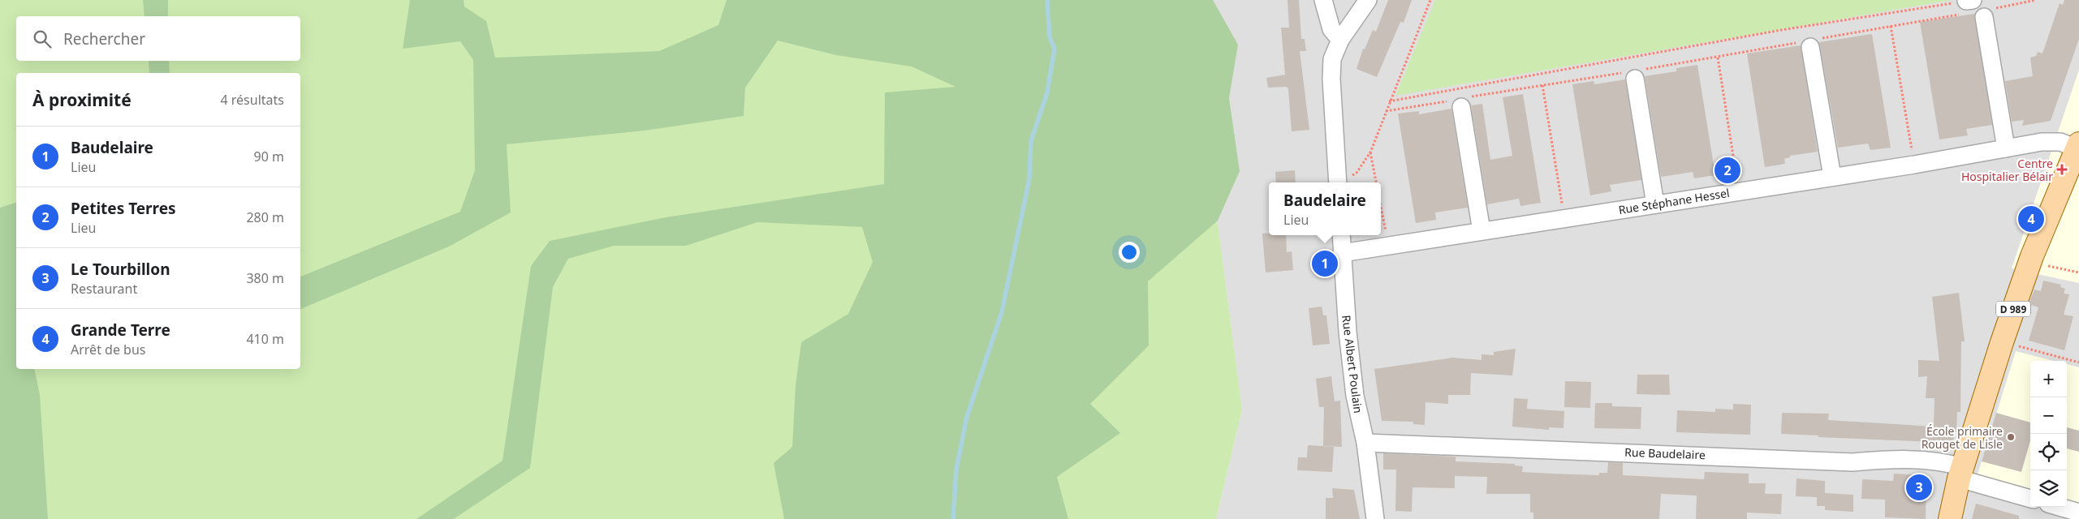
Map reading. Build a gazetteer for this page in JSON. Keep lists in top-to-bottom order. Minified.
{"streets":{"main road":["D 989"],"street":["Rue Stéphane Hessel","Rue Albert Poulain","Rue Baudelaire"]},"crossings":[["Rue Stéphane Hessel","D 989"],["Rue Stéphane Hessel","Rue Albert Poulain"],["D 989","Rue Baudelaire"],["Rue Albert Poulain","Rue Baudelaire"]],"places":{"health":["Centre Hospitalier Bélair"],"other":["École primaire Rouget de Lisle"]},"page":{"search":"Rechercher","heading":["À proximité","4 résultats"],"list":[{"mark":"1","name":"Baudelaire","note":"Lieu","value":"90 m"},{"mark":"2","name":"Petites Terres","note":"Lieu","value":"280 m"},{"mark":"3","name":"Le Tourbillon","note":"Restaurant","value":"380 m"},{"mark":"4","name":"Grande Terre","note":"Arrêt de bus","value":"410 m"}],"pins":["2","4","1","3"],"popup":["Baudelaire","Lieu"],"map_buttons":["+","−"]}}
